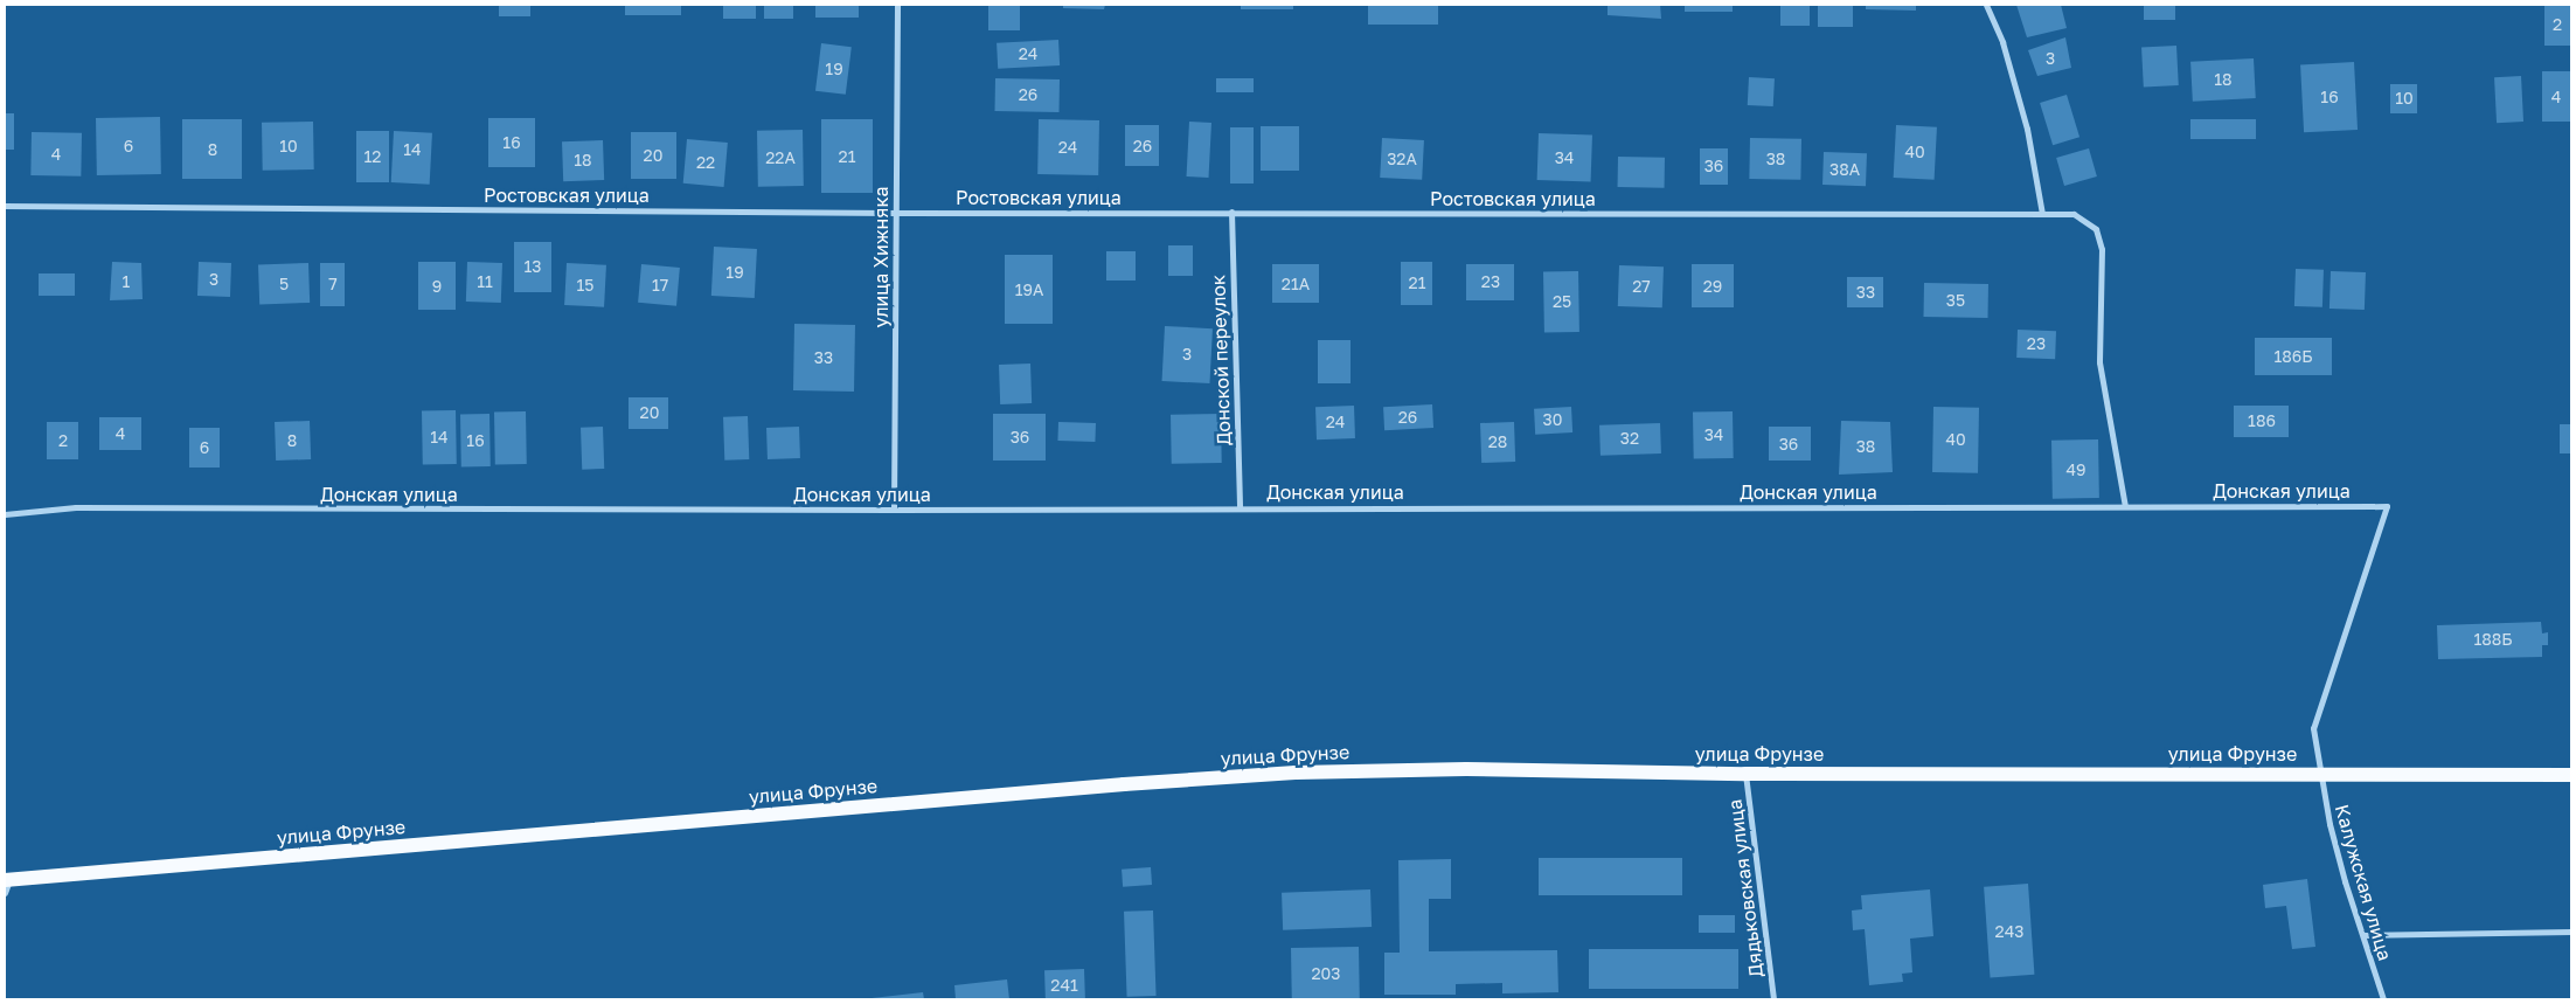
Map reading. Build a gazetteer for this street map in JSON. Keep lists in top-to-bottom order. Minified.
{"streets":{"main road":["улица Фрунзе"],"street":["Ростовская улица","улица Хижняка","Донской переулок","Донская улица","Калужская улица","Дядьковская улица"]},"crossings":[["Ростовская улица","улица Хижняка"],["Ростовская улица","Донской переулок"],["Ростовская улица","Донская улица"],["улица Хижняка","Донская улица"],["Донской переулок","Донская улица"],["Донская улица","улица Фрунзе"],["Донская улица","Калужская улица"],["улица Фрунзе","Калужская улица"],["улица Фрунзе","Дядьковская улица"]],"house_numbers":["2","24","3","19","18","26","16","4","10","16","6","10","26","24","8","14","40","4","20","12","21","22А","34","32А","38","18","22","36","38А","13","19","3","1","11","23","21","5","7","21А","15","17","9","27","29","19А","33","35","25","23","3","186Б","33","20","26","30","186","24","4","34","14","36","32","40","2","8","16","28","36","38","6","49","188Б","243","203","241"]}
